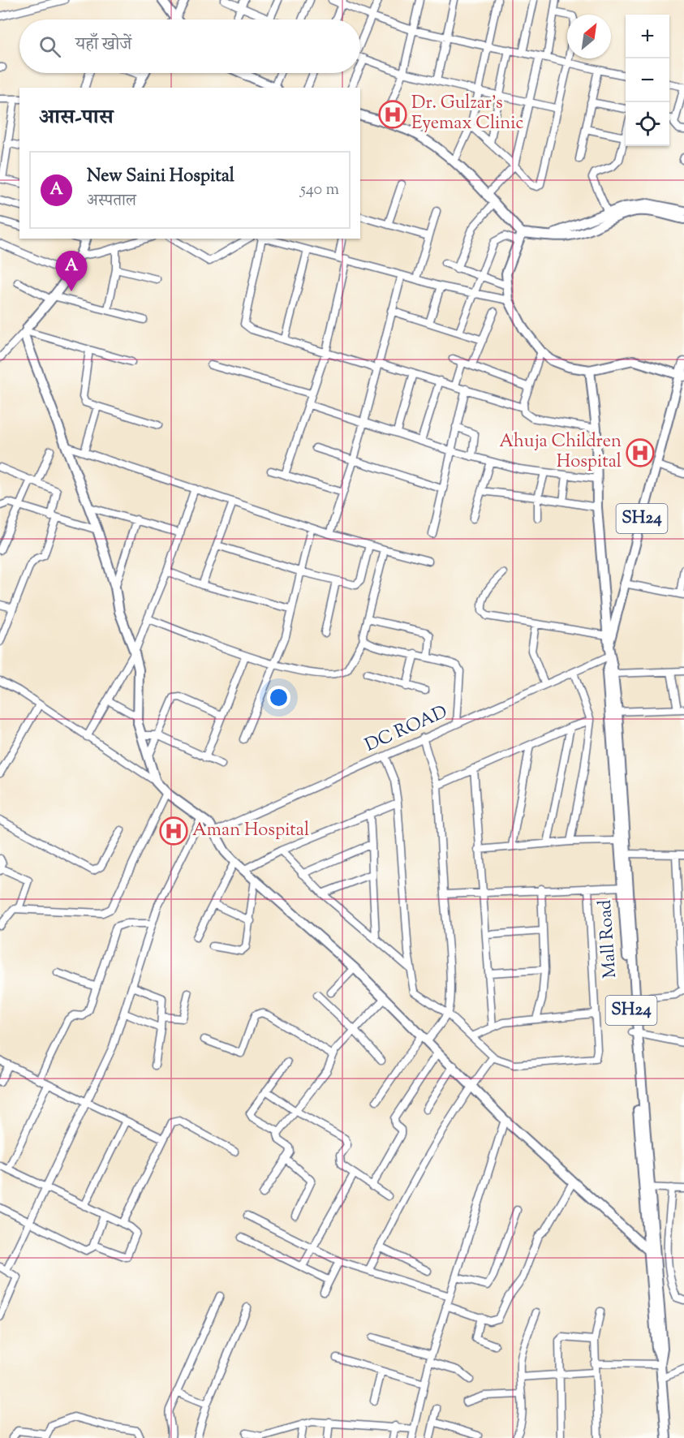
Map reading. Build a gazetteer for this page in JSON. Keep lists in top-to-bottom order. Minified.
{"streets":{"highway":["Mall Road"],"main road":["SH24"],"street":["DC ROAD"]},"crossings":[["DC ROAD","Mall Road"]],"places":{"hospital":["Dr. Gulzar's Eyemax Clinic","Ahuja Children Hospital","Aman Hospital"]},"north":"top right","page":{"map_buttons":["+","−"],"search":"यहाँ खोजें","heading":"आस-पास","list":[{"mark":"A","name":"New Saini Hospital","note":"अस्पताल","value":"540 m"}],"pins":"A"}}
